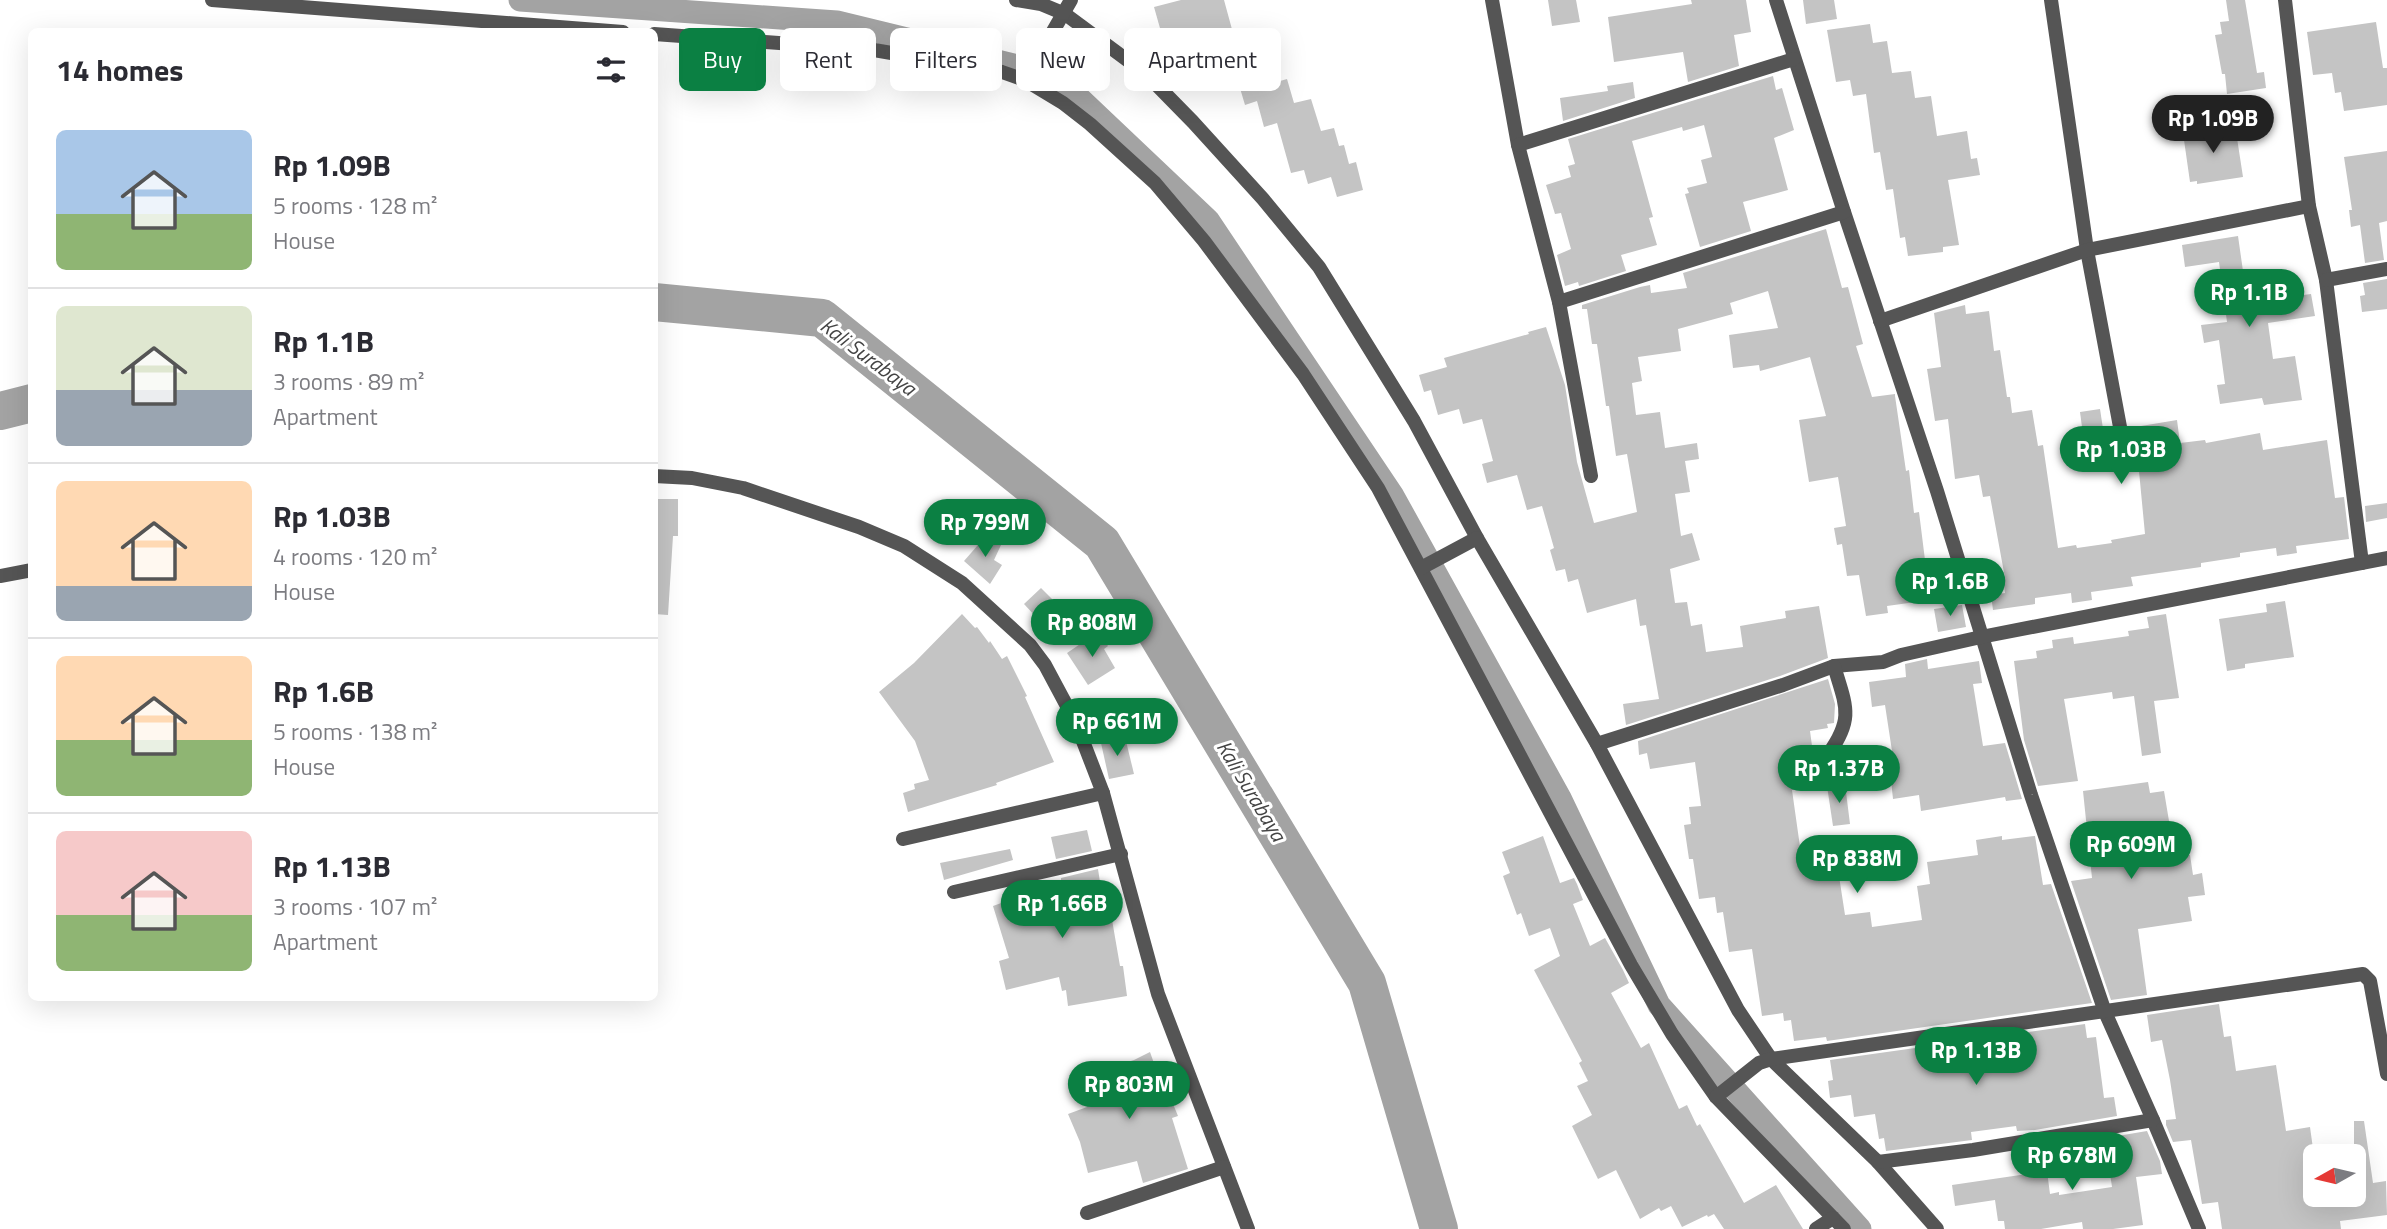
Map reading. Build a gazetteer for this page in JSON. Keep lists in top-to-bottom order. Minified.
{"water":["Kali Surabaya"],"north":"left","page":{"chip":["Buy","Rent","Filters","New","Apartment"],"heading":"14 homes","price":["Rp 1.09B","Rp 1.1B","Rp 1.03B","Rp 799M","Rp 1.6B","Rp 808M","Rp 661M","Rp 1.37B","Rp 609M","Rp 838M","Rp 1.66B","Rp 1.13B","Rp 803M","Rp 678M"],"list":[{"name":"Rp 1.09B","note":"5 rooms · 128 m² · House"},{"name":"Rp 1.1B","note":"3 rooms · 89 m² · Apartment"},{"name":"Rp 1.03B","note":"4 rooms · 120 m² · House"},{"name":"Rp 1.6B","note":"5 rooms · 138 m² · House"},{"name":"Rp 1.13B","note":"3 rooms · 107 m² · Apartment"}]}}
